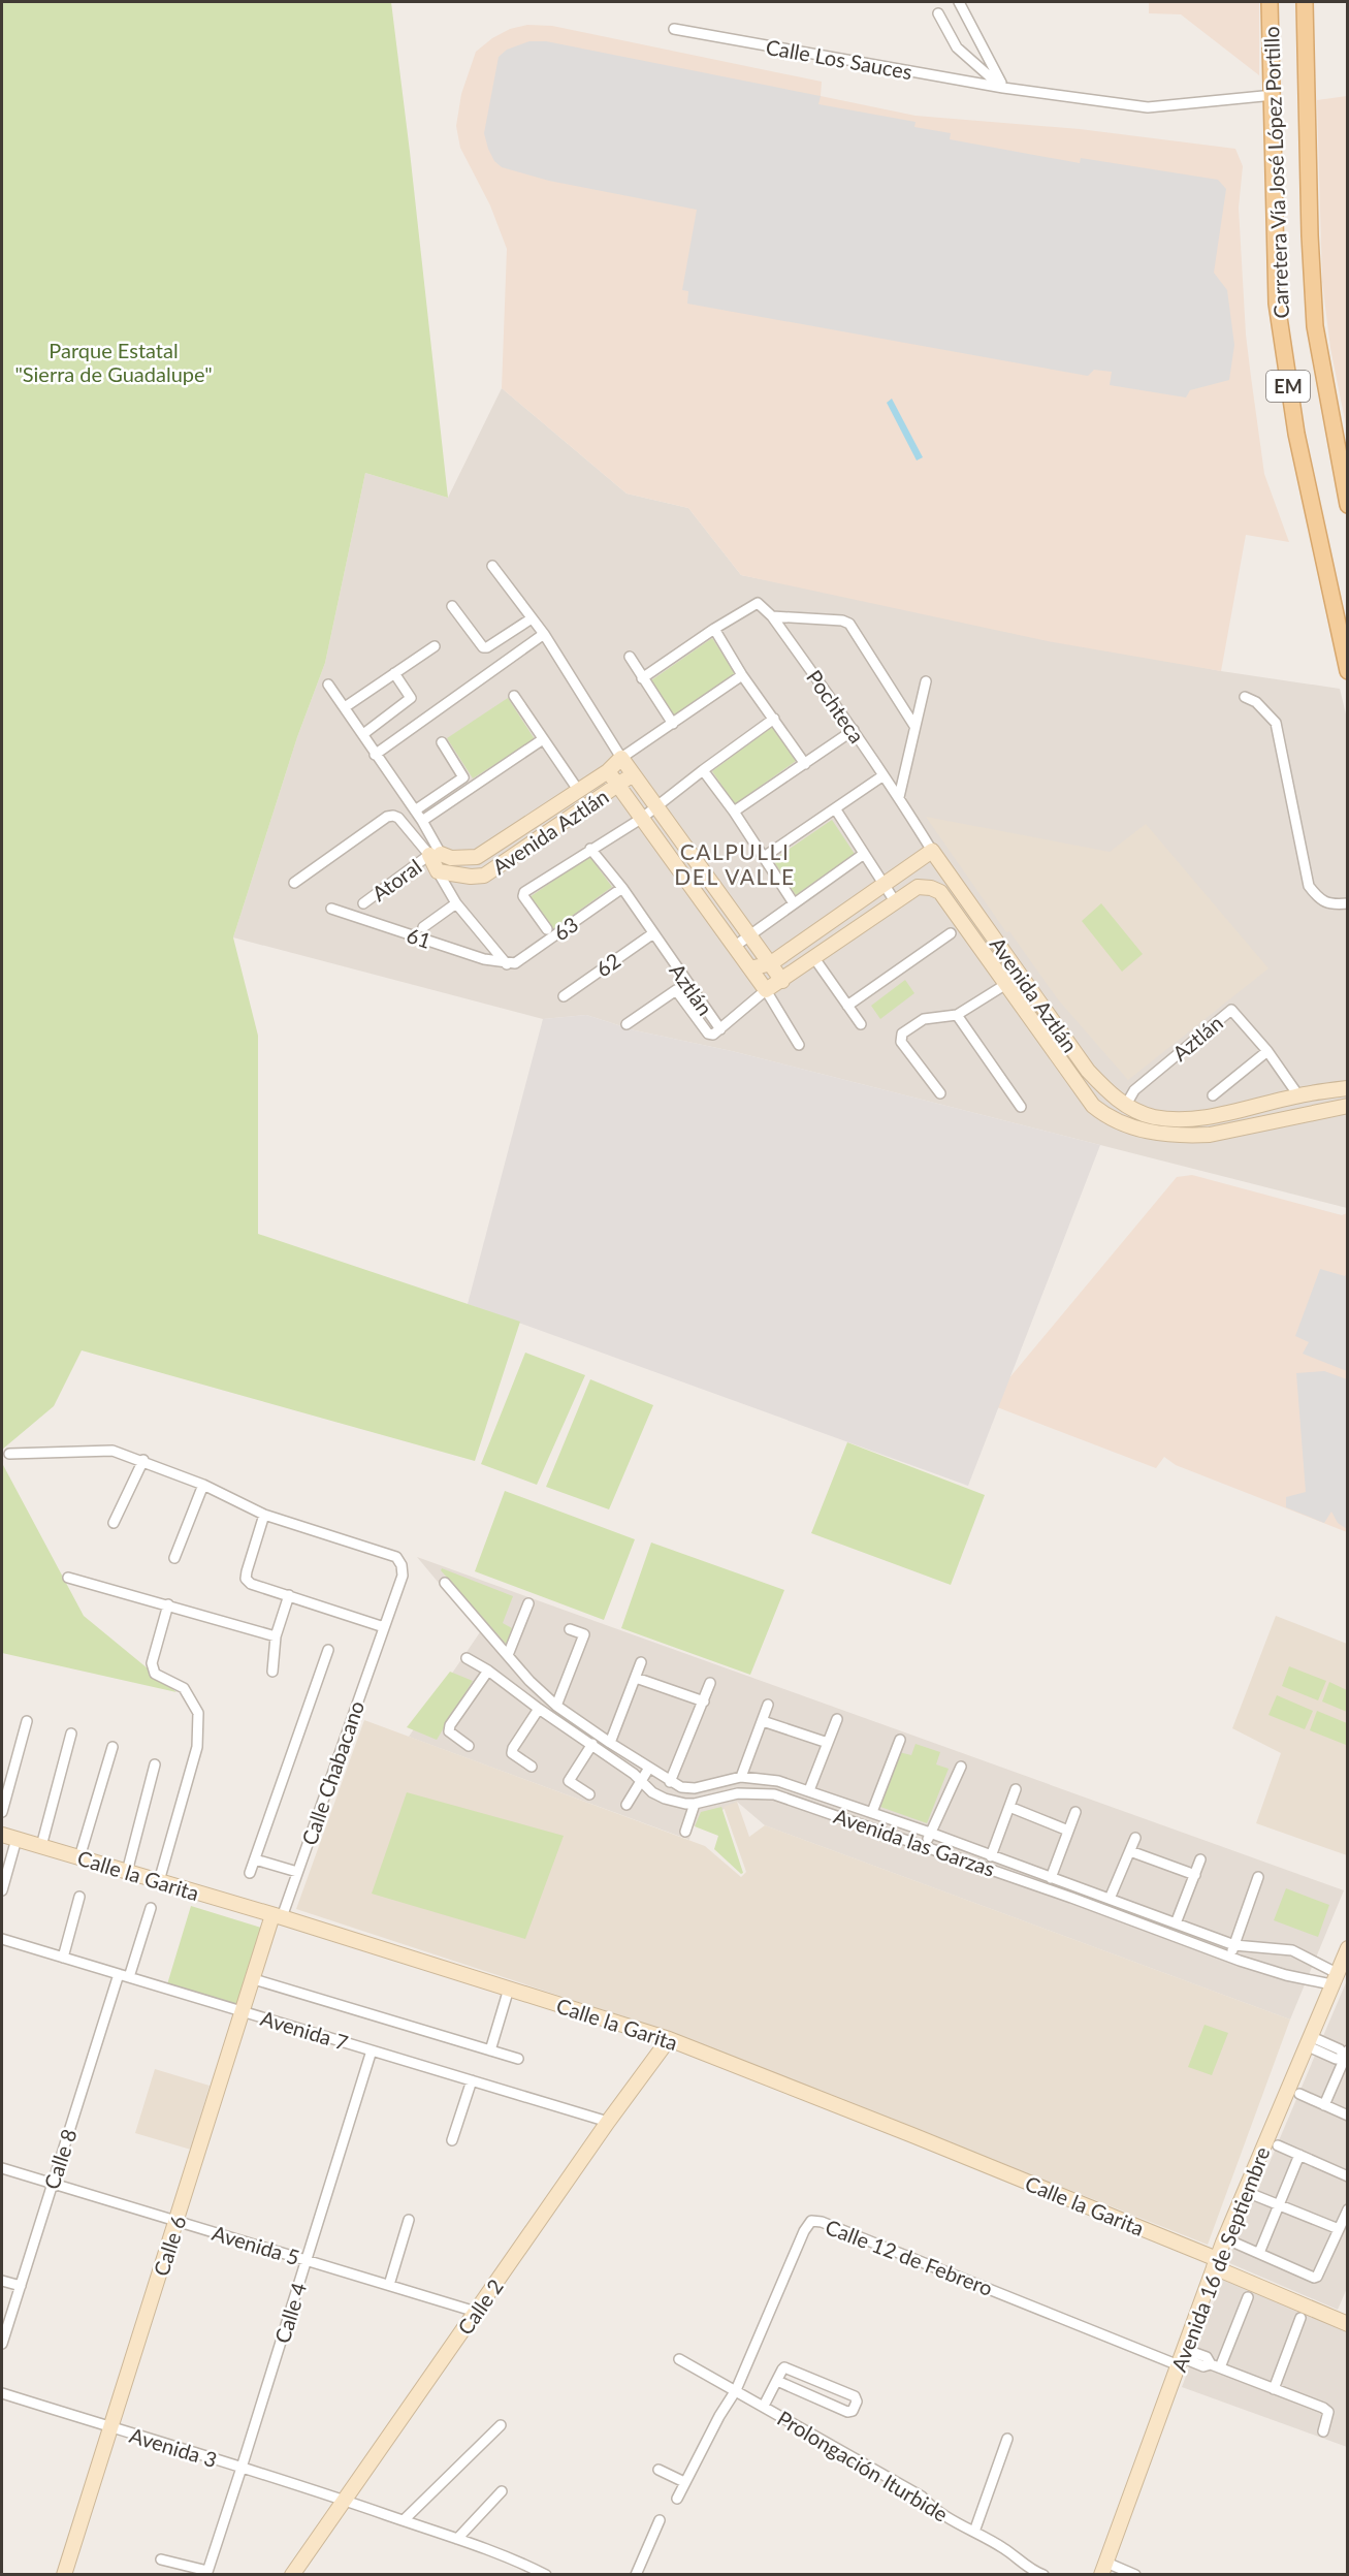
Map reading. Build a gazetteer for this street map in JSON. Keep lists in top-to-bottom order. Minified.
{"streets":{"main road":["Carretera Vía José López Portillo","EM"],"street":["Calle Los Sauces","Pochteca","Avenida Aztlán","Atoral","63","61","62","Aztlán","Calle Chabacano","Avenida las Garzas","Calle la Garita","Avenida 7","Calle 8","Avenida 5","Calle 6","Calle 12 de Febrero","Avenida 16 de Septiembre","Calle 2","Calle 4","Avenida 3","Prolongación Iturbide"]},"crossings":[["Calle Los Sauces","Carretera Vía José López Portillo"],["Pochteca","Avenida Aztlán"],["Avenida Aztlán","Atoral"],["Avenida Aztlán","Aztlán"],["Atoral","63"],["Atoral","61"],["63","61"],["63","Aztlán"],["62","Aztlán"],["Calle Chabacano","Calle la Garita"],["Calle Chabacano","Calle 6"],["Avenida las Garzas","Avenida 16 de Septiembre"],["Calle la Garita","Calle 6"],["Calle la Garita","Avenida 16 de Septiembre"],["Calle la Garita","Calle 2"],["Avenida 7","Calle 8"],["Avenida 7","Calle 6"],["Avenida 7","Calle 2"],["Avenida 7","Calle 4"],["Calle 8","Avenida 5"],["Avenida 5","Calle 6"],["Avenida 5","Calle 2"],["Avenida 5","Calle 4"],["Calle 6","Avenida 3"],["Calle 12 de Febrero","Avenida 16 de Septiembre"],["Calle 12 de Febrero","Prolongación Iturbide"],["Calle 2","Avenida 3"],["Calle 4","Avenida 3"]],"districts":["CALPULLI DEL VALLE"],"parks":["Parque Estatal \"Sierra de Guadalupe\""]}
